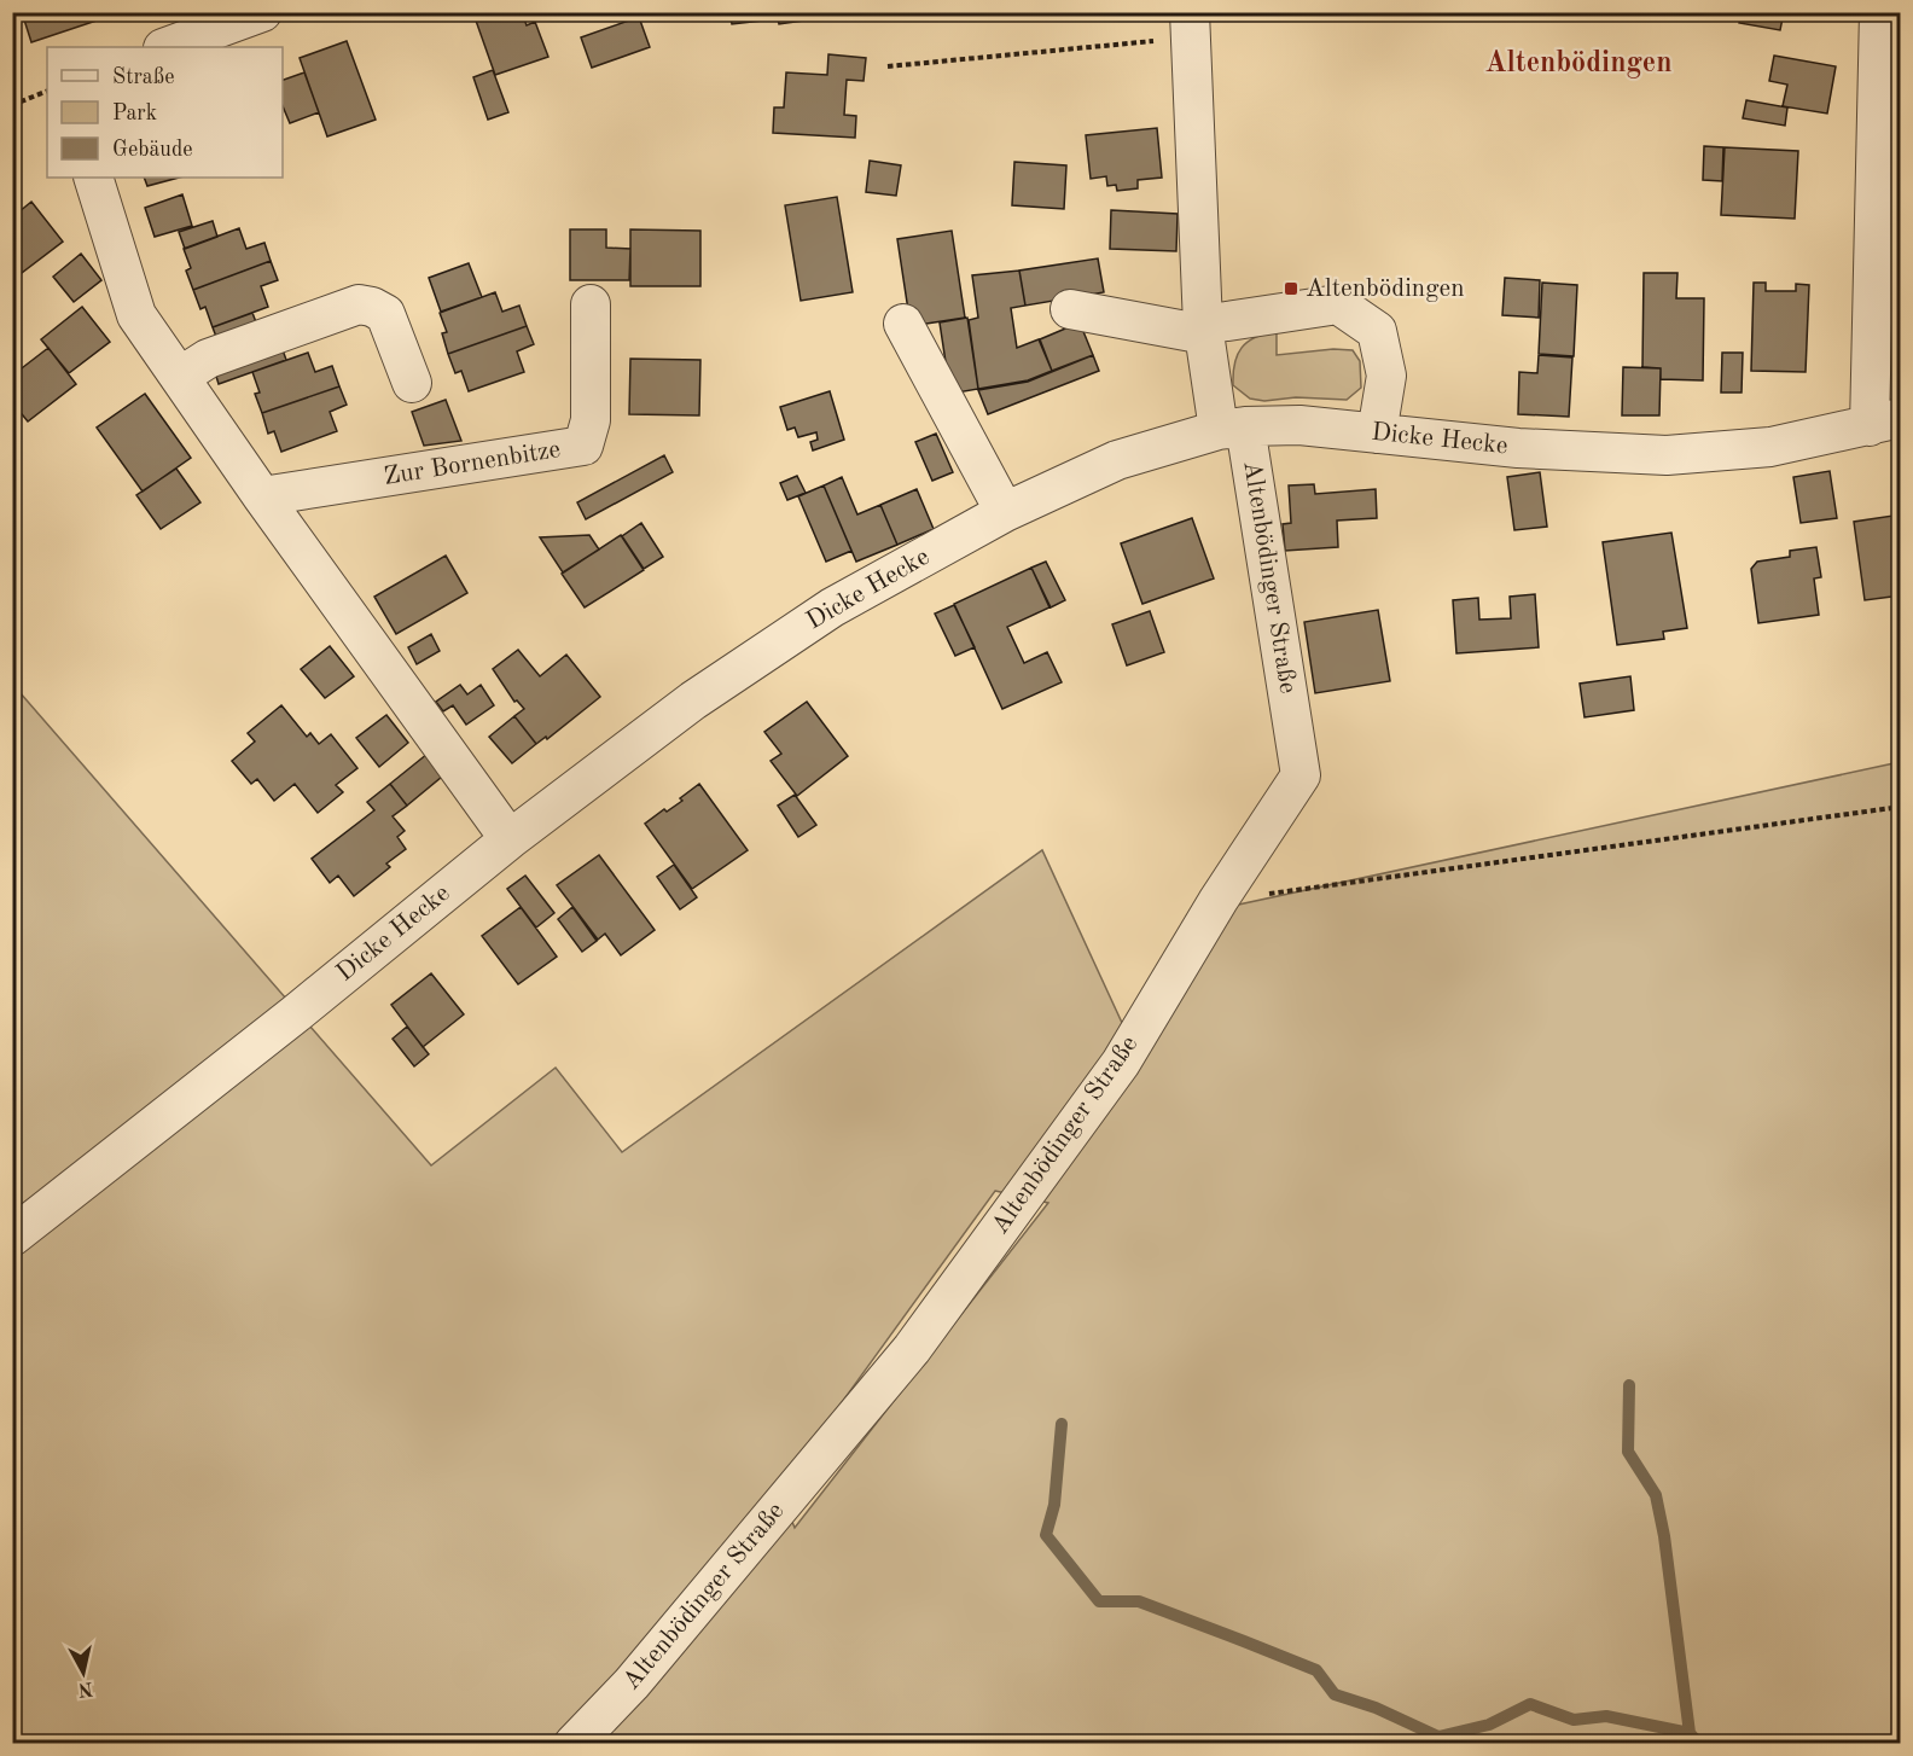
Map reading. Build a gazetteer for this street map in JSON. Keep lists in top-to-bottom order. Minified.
{"streets":{"street":["Dicke Hecke","Zur Bornenbitze","Altenbödinger Straße"]},"crossings":[["Dicke Hecke","Altenbödinger Straße"]],"districts":["Altenbödingen"],"places":{"transit":["Altenbödingen"]},"legend":["Straße","Park","Gebäude"],"north":"bottom"}
